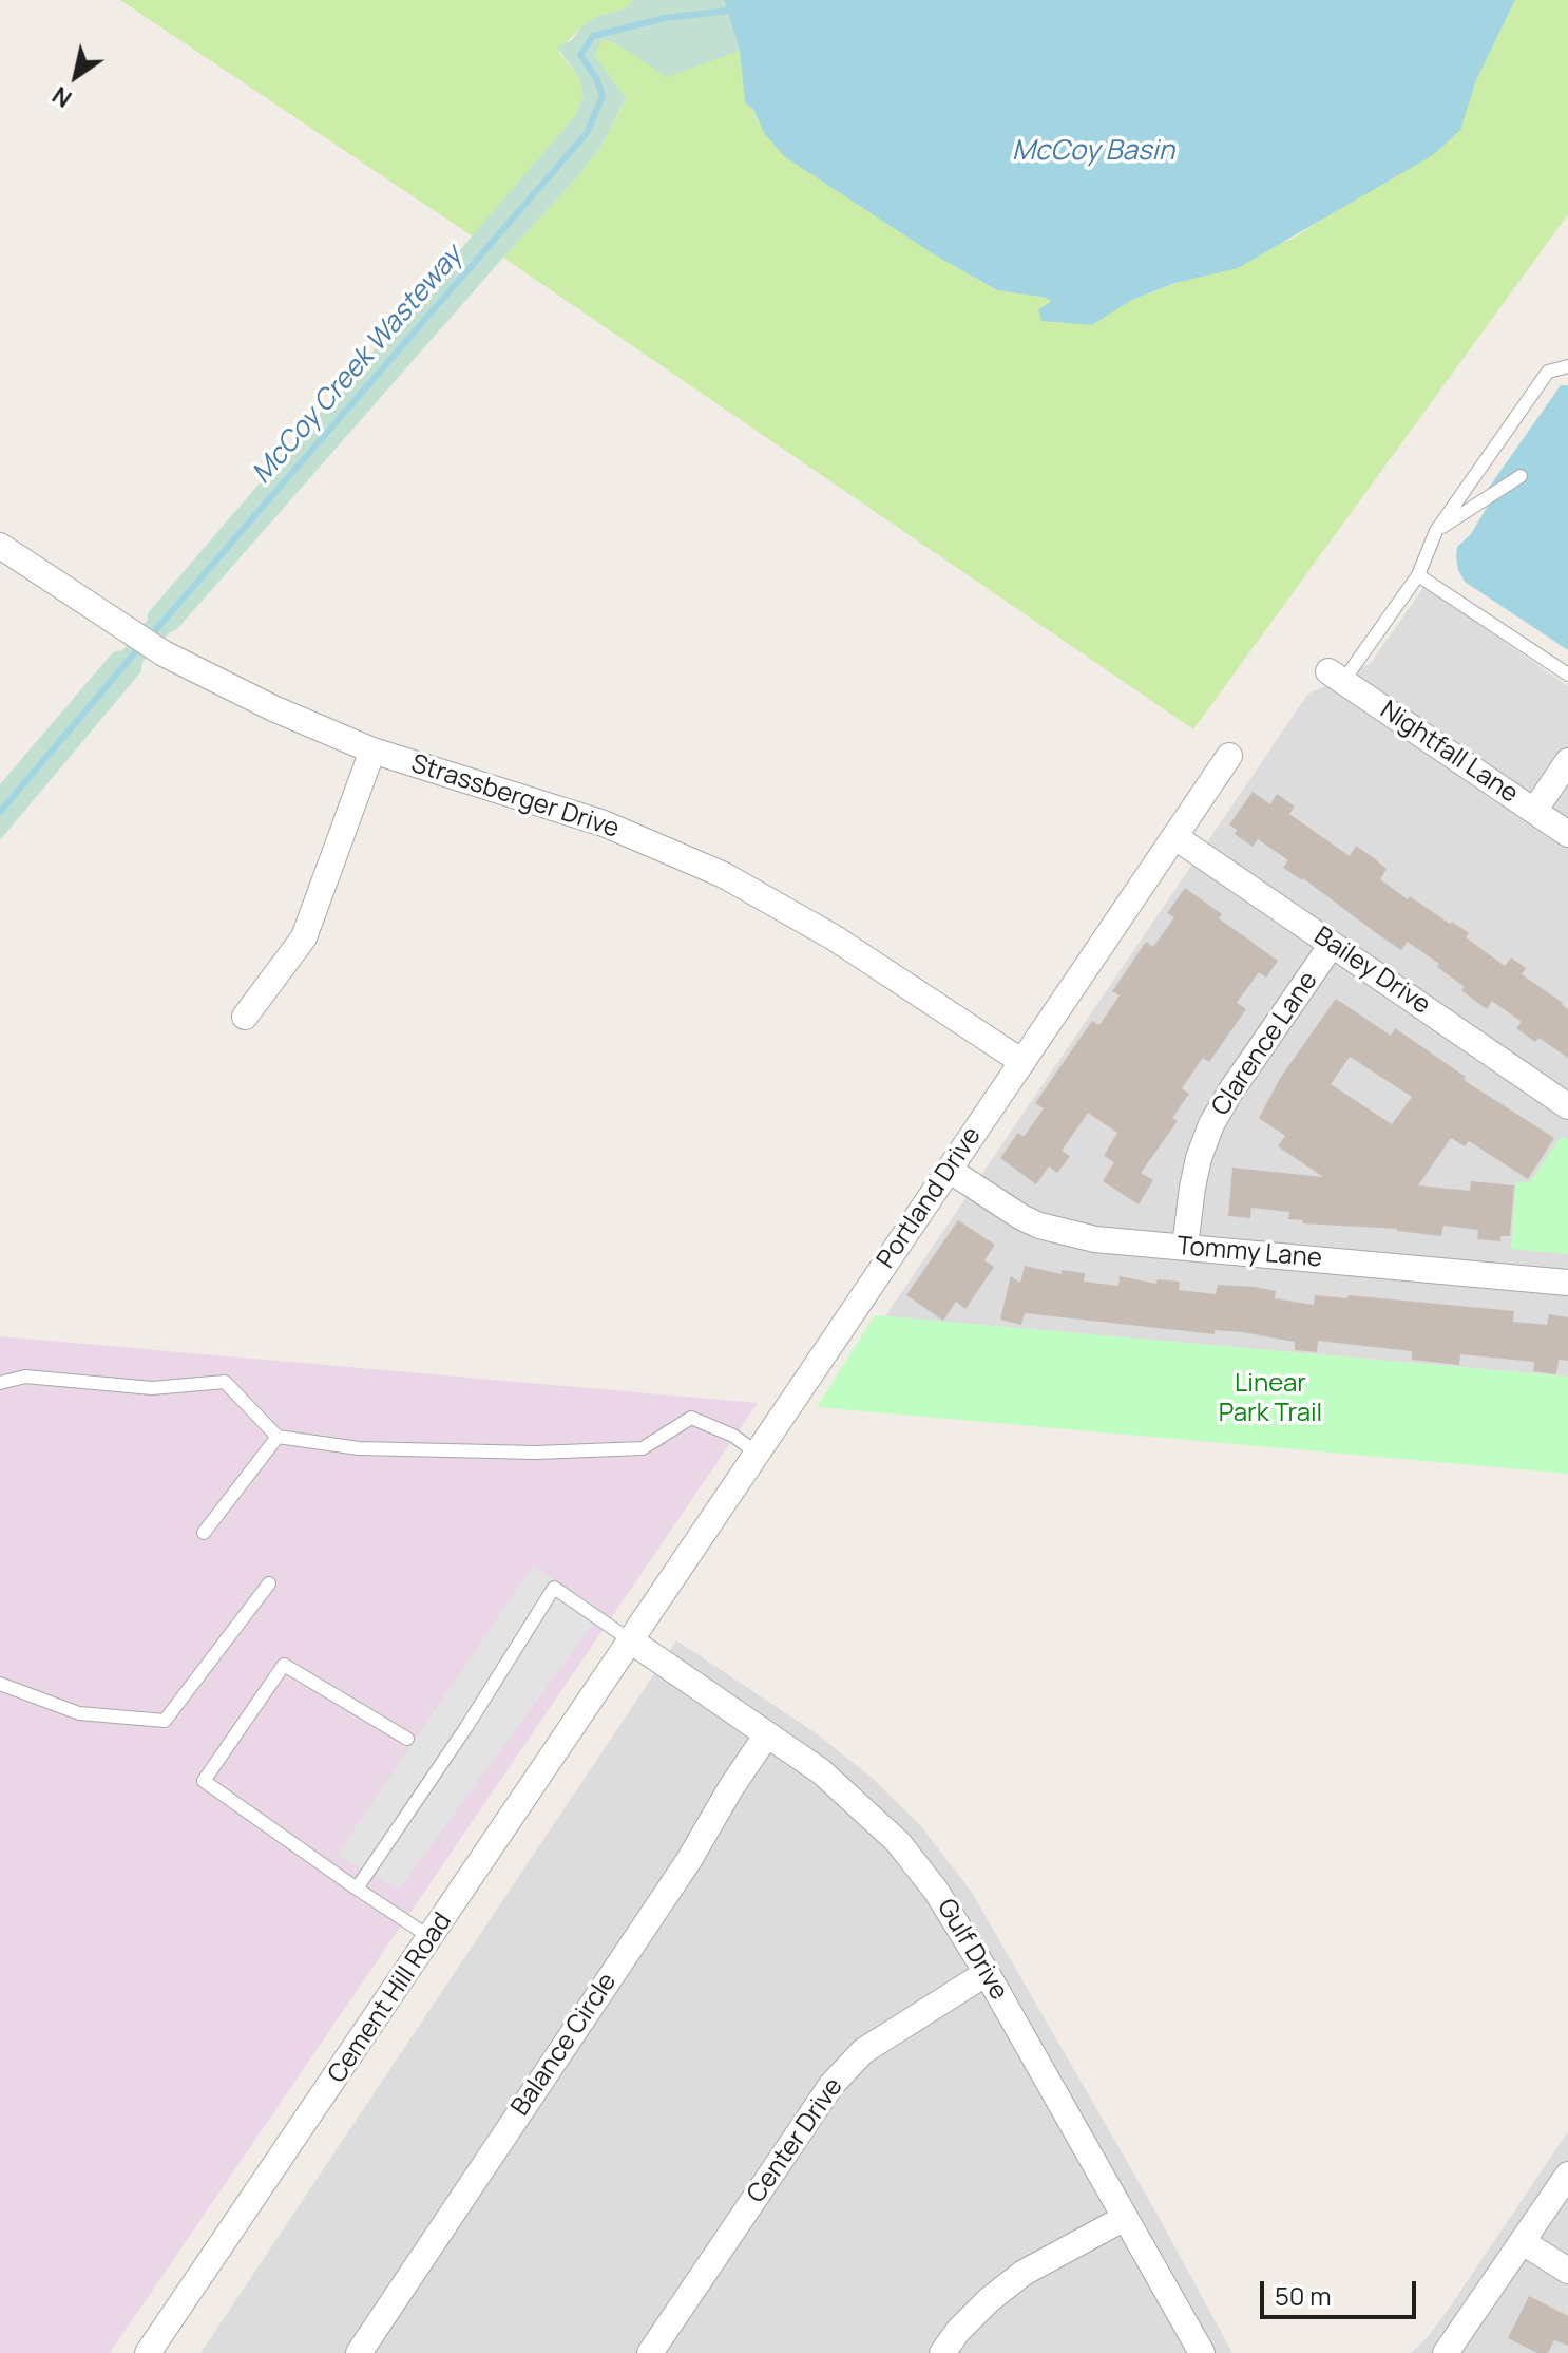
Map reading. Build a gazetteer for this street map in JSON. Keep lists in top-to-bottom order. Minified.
{"streets":{"street":["Nightfall Lane","Strassberger Drive","Bailey Drive","Clarence Lane","Portland Drive","Tommy Lane","Gulf Drive","Cement Hill Road","Balance Circle","Center Drive"]},"crossings":[["Strassberger Drive","Portland Drive"],["Bailey Drive","Clarence Lane"],["Bailey Drive","Portland Drive"],["Clarence Lane","Tommy Lane"],["Portland Drive","Tommy Lane"],["Portland Drive","Gulf Drive"],["Portland Drive","Cement Hill Road"],["Gulf Drive","Cement Hill Road"],["Gulf Drive","Balance Circle"],["Gulf Drive","Center Drive"]],"water":["McCoy Basin","McCoy Creek Wasteway"],"parks":["Linear Park Trail"],"scale_bar":"50 m","north":"bottom left"}
